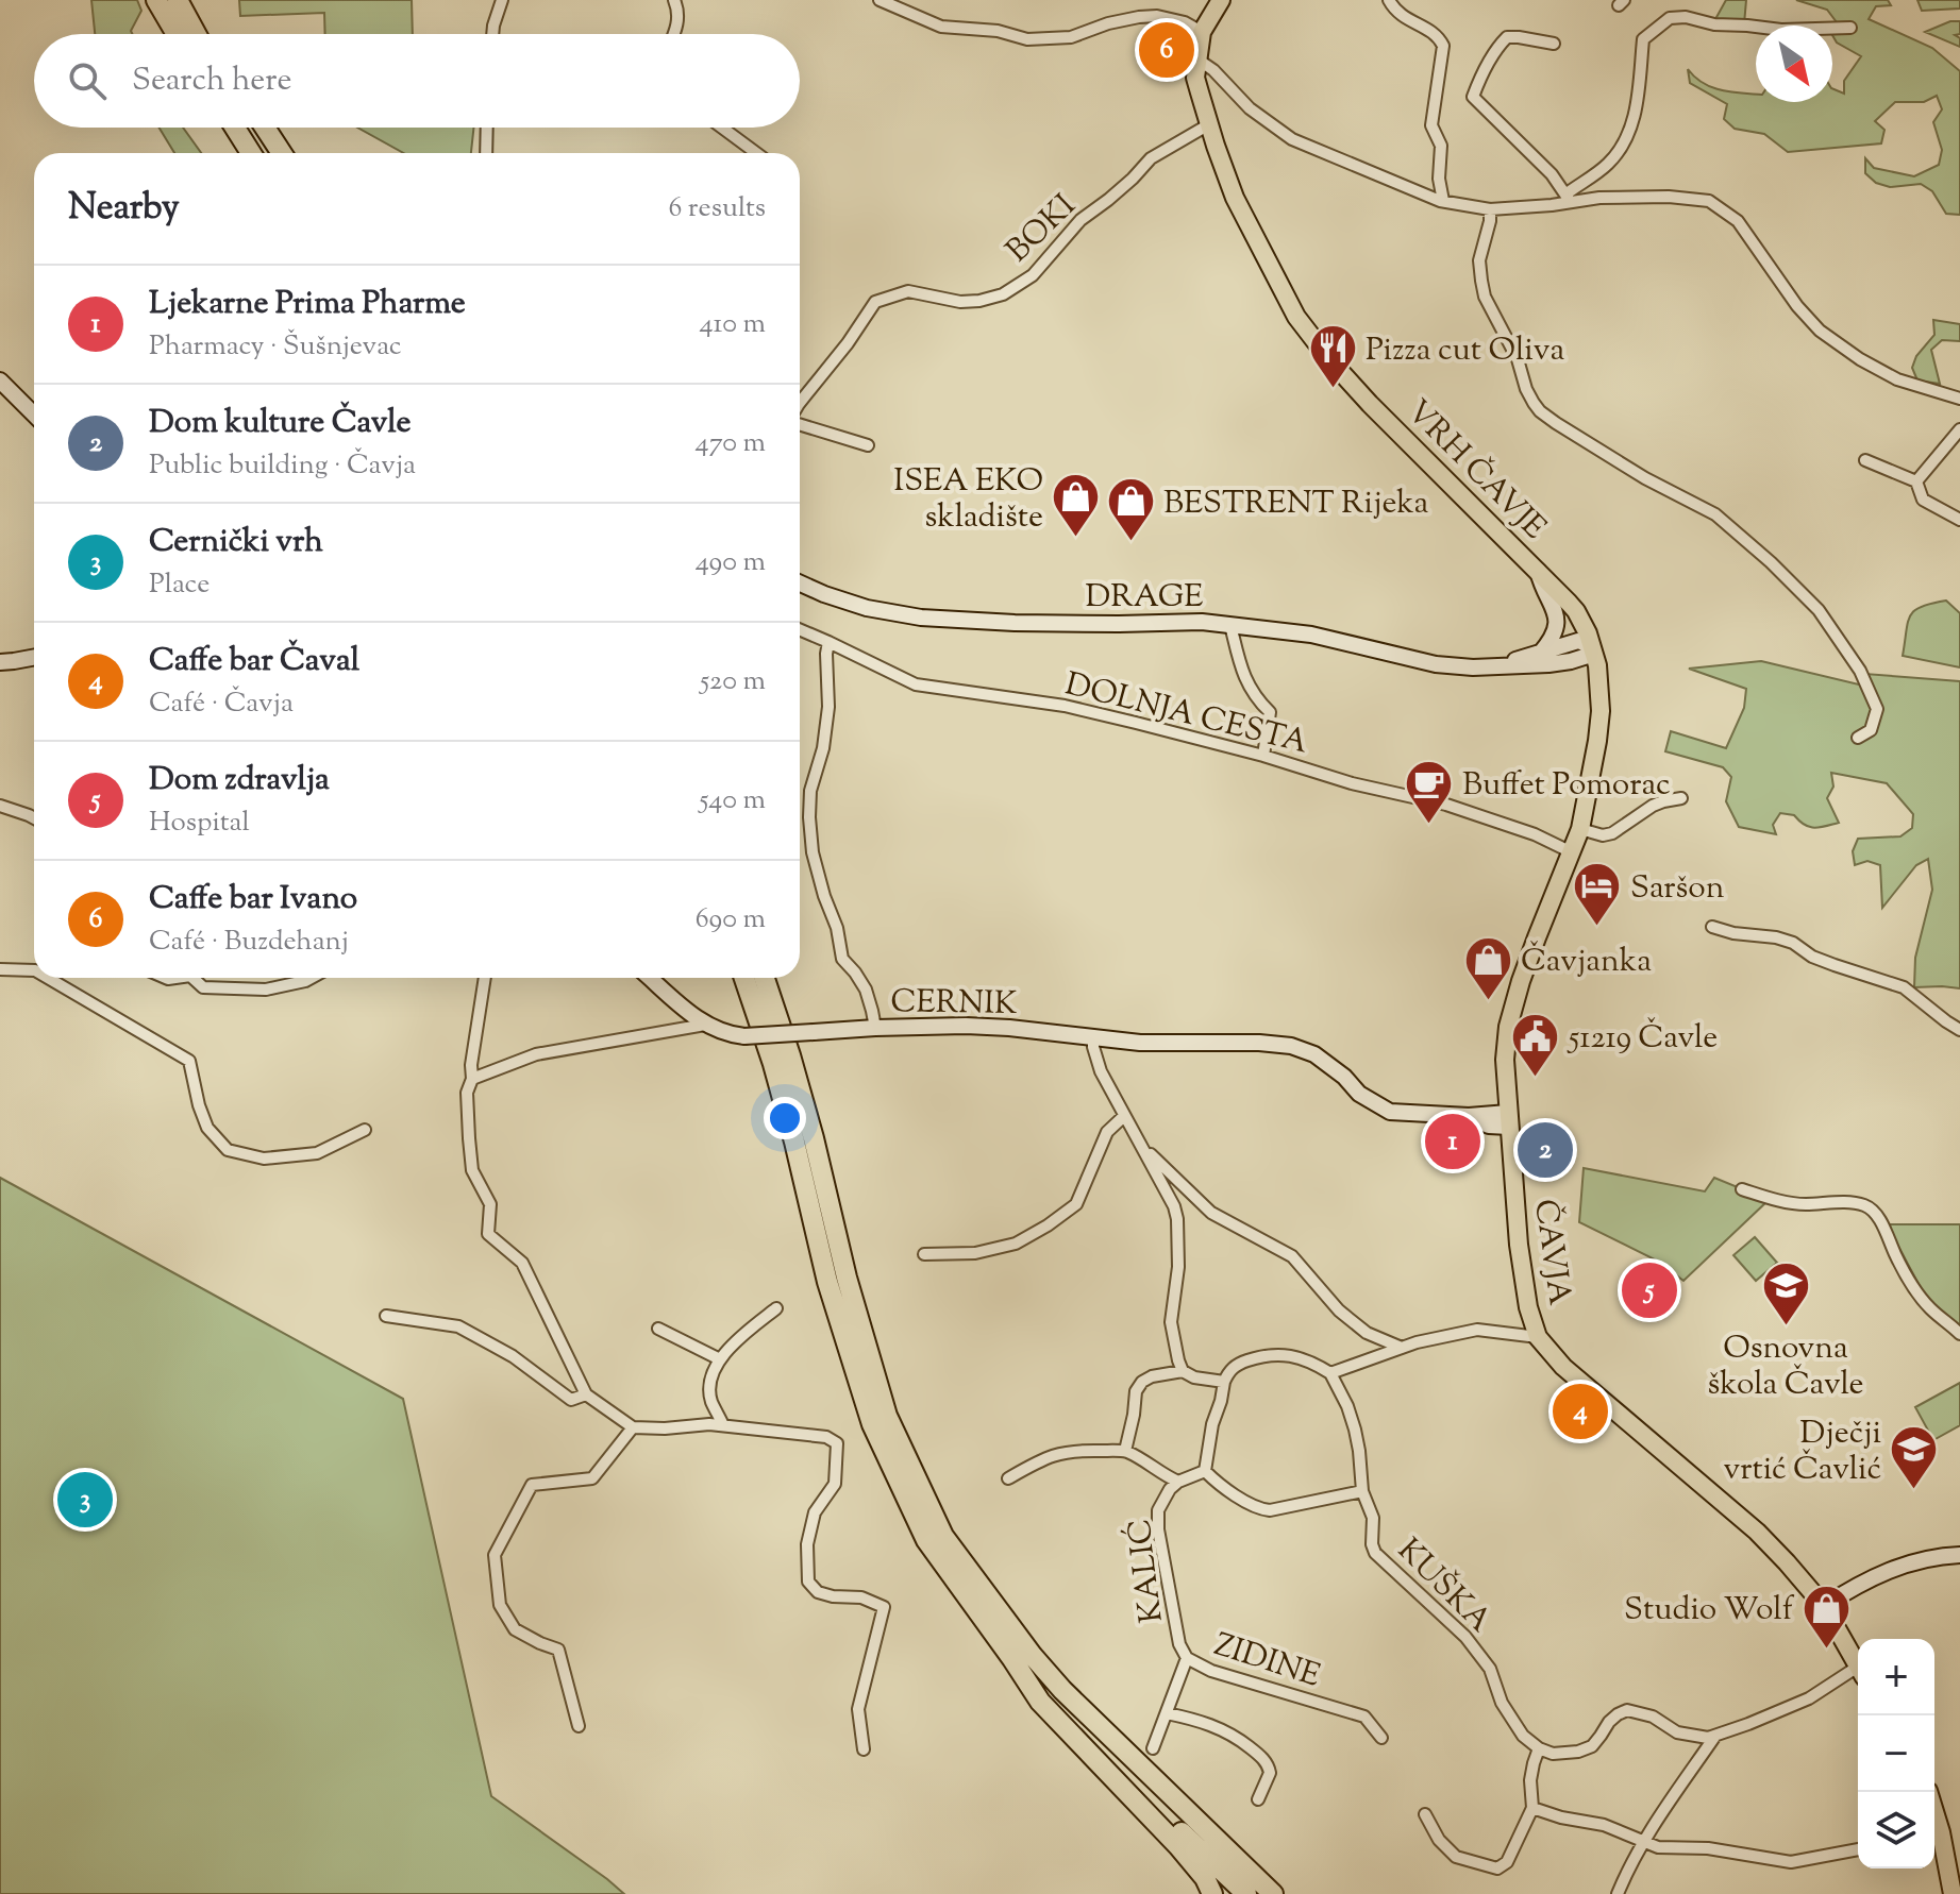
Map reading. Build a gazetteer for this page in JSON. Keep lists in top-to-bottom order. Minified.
{"streets":{"main road":["VRH ČAVJE","DRAGE","CERNIK","ČAVJA"],"street":["BOKI","DOLNJA CESTA","KALIĆ","KUŠKA","ZIDINE"]},"crossings":[["BOKI","VRH ČAVJE"],["VRH ČAVJE","DRAGE"],["VRH ČAVJE","ČAVJA"],["DRAGE","ČAVJA"],["DOLNJA CESTA","ČAVJA"],["CERNIK","ČAVJA"],["KALIĆ","KUŠKA"],["KALIĆ","ZIDINE"]],"places":{"restaurant":["Pizza cut Oliva"],"shop":["ISEA EKO skladište","BESTRENT Rijeka","Čavjanka","Studio Wolf"],"cafe":["Buffet Pomorac"],"hotel":["Saršon"],"public building":["51219 Čavle"],"school or university":["Osnovna škola Čavle","Dječji vrtić Čavlić"]},"north":"bottom right","page":{"pins":["6","1","2","5","4","3"],"search":"Search here","heading":["Nearby","6 results"],"list":[{"mark":"1","name":"Ljekarne Prima Pharme","note":"Pharmacy · Šušnjevac","value":"410 m"},{"mark":"2","name":"Dom kulture Čavle","note":"Public building · Čavja","value":"470 m"},{"mark":"3","name":"Cernički vrh","note":"Place","value":"490 m"},{"mark":"4","name":"Caffe bar Čaval","note":"Café · Čavja","value":"520 m"},{"mark":"5","name":"Dom zdravlja","note":"Hospital","value":"540 m"},{"mark":"6","name":"Caffe bar Ivano","note":"Café · Buzdehanj","value":"690 m"}],"map_buttons":["+","−"]}}
